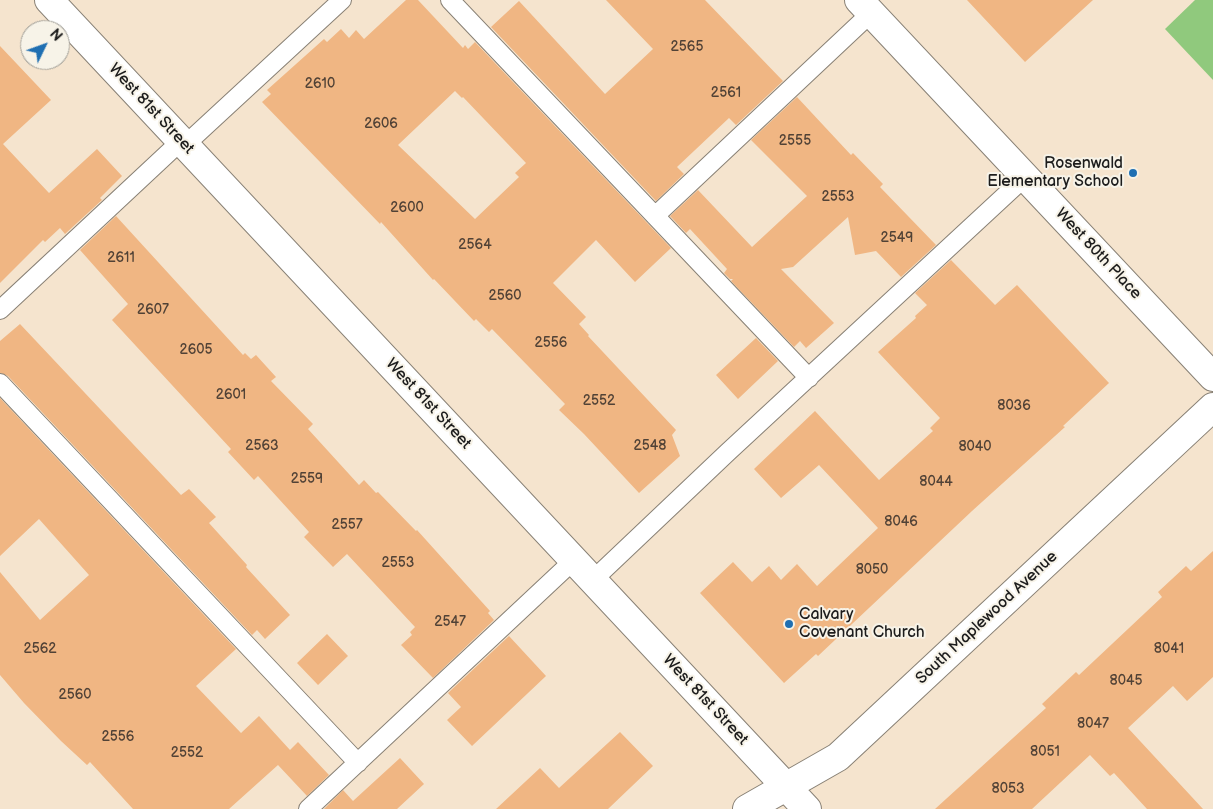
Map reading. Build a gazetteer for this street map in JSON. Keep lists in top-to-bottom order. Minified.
{"streets":{"street":["West 81st Street","West 80th Place","South Maplewood Avenue"]},"crossings":[["West 81st Street","South Maplewood Avenue"]],"places":["Rosenwald Elementary School","Calvary Covenant Church"],"house_numbers":["2565","2610","2561","2606","2555","2553","2600","2549","2564","2611","2560","2607","2556","2605","2601","2552","8036","2563","2548","8040","2559","8044","8046","2557","2553","8050","2547","2562","8041","8045","2560","8047","2556","8051","2552","8053"],"north":"top right"}
